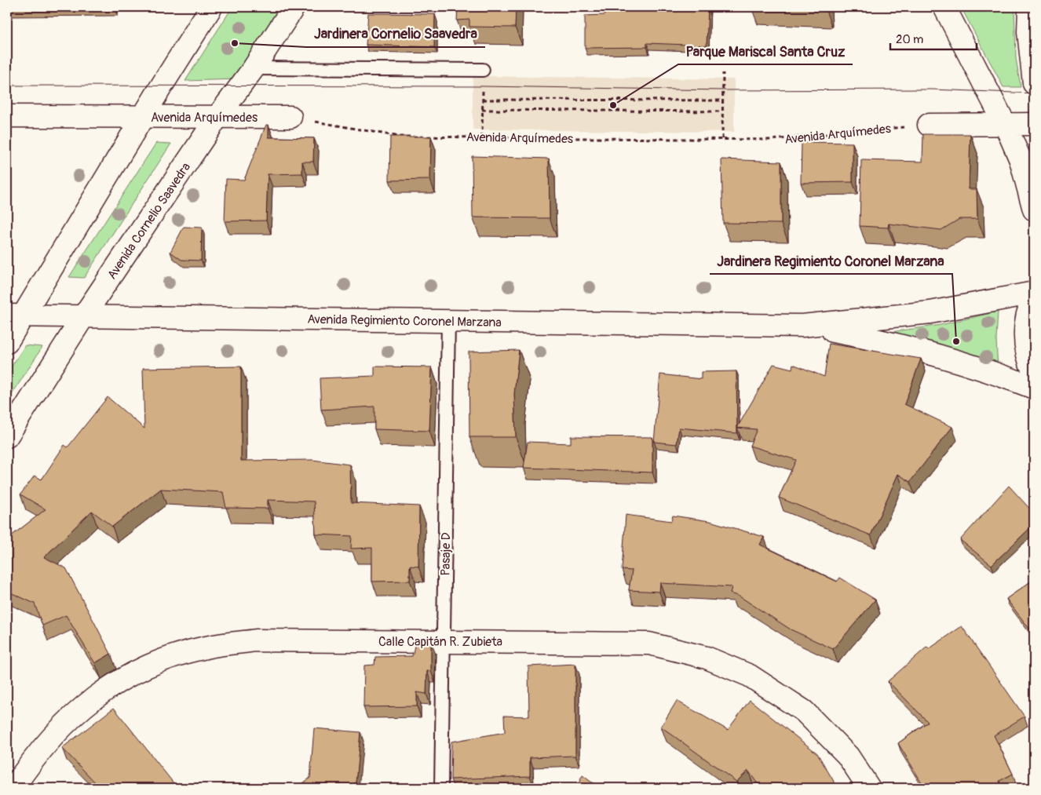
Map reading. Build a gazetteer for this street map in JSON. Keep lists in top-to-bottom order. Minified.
{"streets":{"street":["Avenida Arquímedes","Avenida Cornelio Saavedra","Avenida Regimiento Coronel Marzana","Calle Capitán R. Zubieta"],"lane":["Pasaje D"]},"crossings":[["Avenida Arquímedes","Avenida Cornelio Saavedra"],["Avenida Cornelio Saavedra","Avenida Regimiento Coronel Marzana"],["Avenida Regimiento Coronel Marzana","Pasaje D"],["Pasaje D","Calle Capitán R. Zubieta"]],"places":["Jardinera Cornelio Saavedra","Parque Mariscal Santa Cruz","Jardinera Regimiento Coronel Marzana"],"scale_bar":"20 m"}
